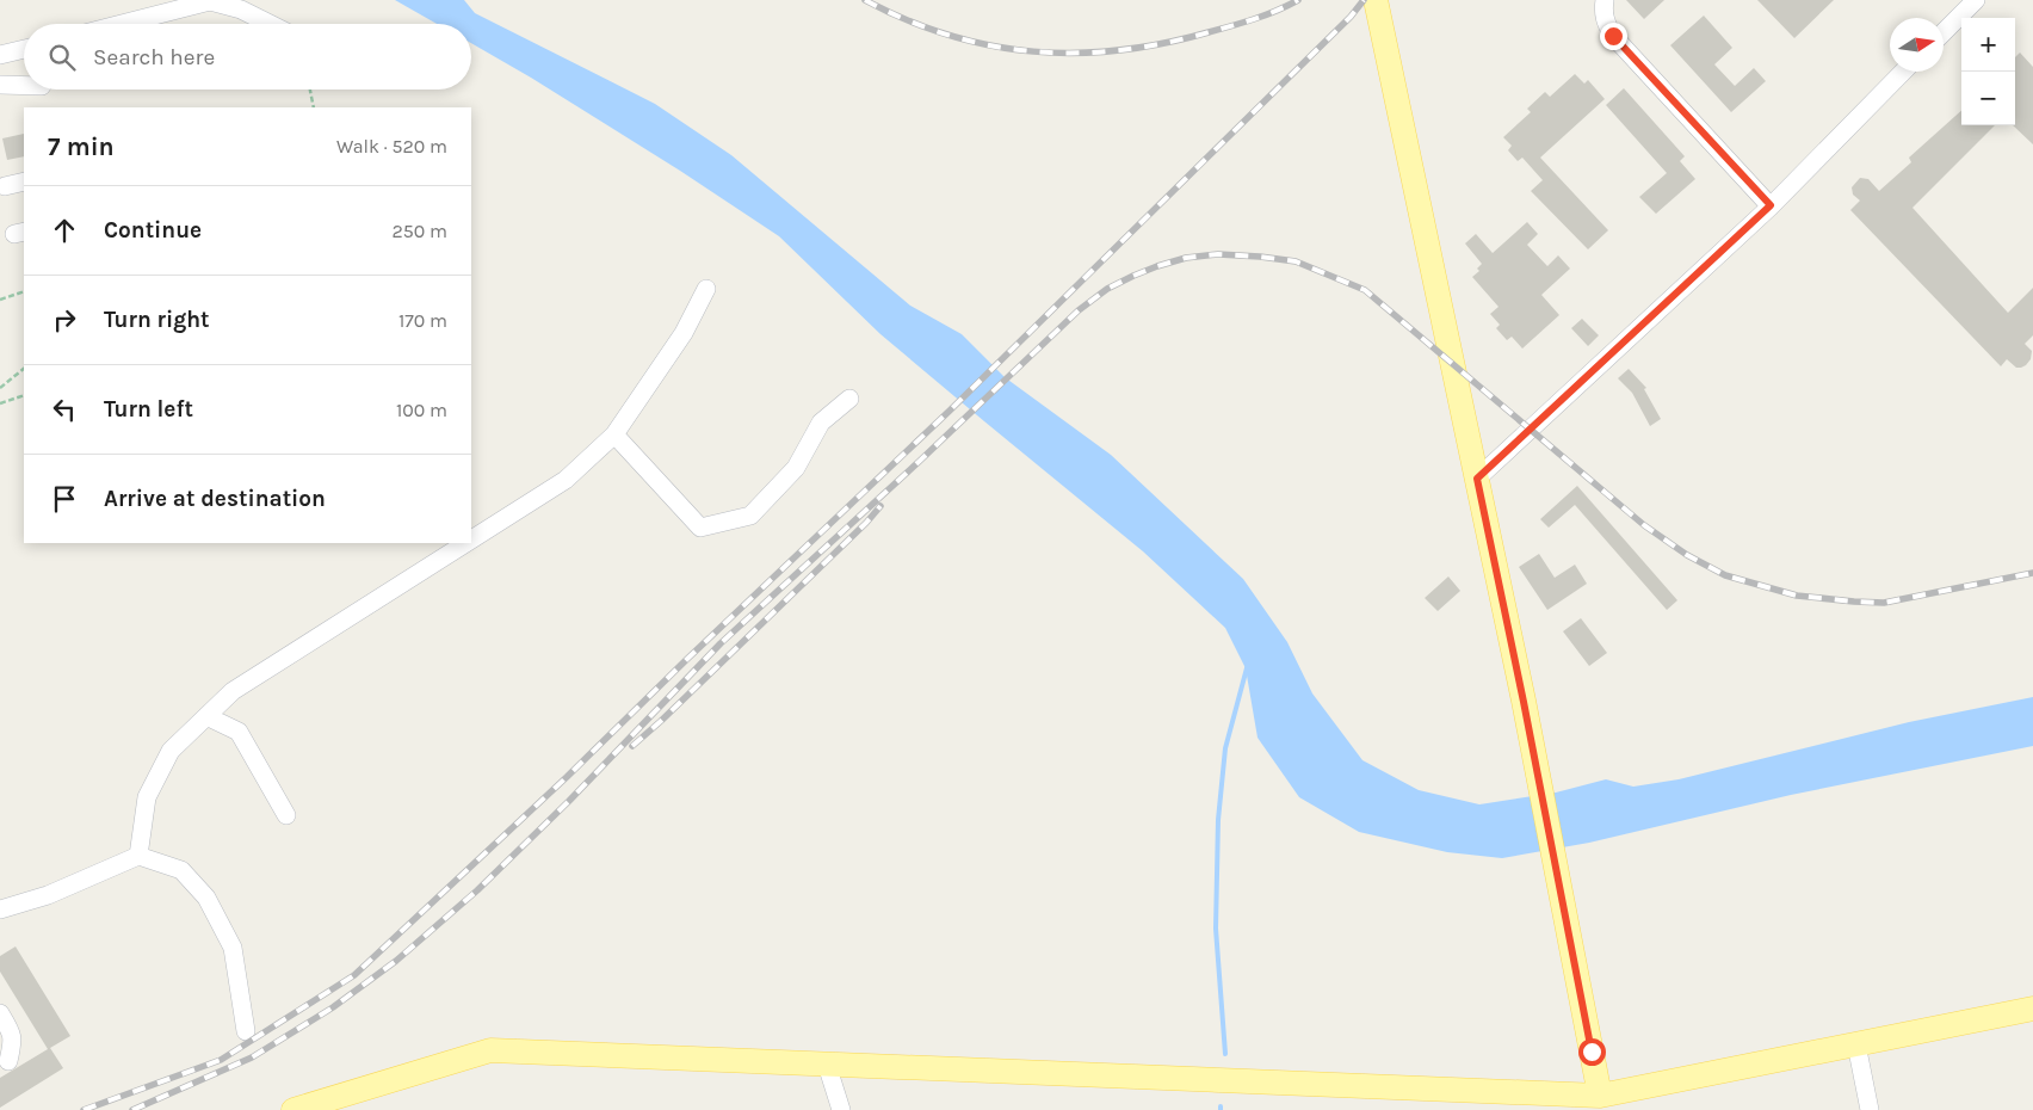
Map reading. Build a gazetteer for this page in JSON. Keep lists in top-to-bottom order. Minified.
{"north":"right","page":{"map_buttons":["+","−"],"search":"Search here","heading":["7 min","Walk · 520 m"],"list":[["Continue","250 m"],["Turn right","170 m"],["Turn left","100 m"],"Arrive at destination"]}}
